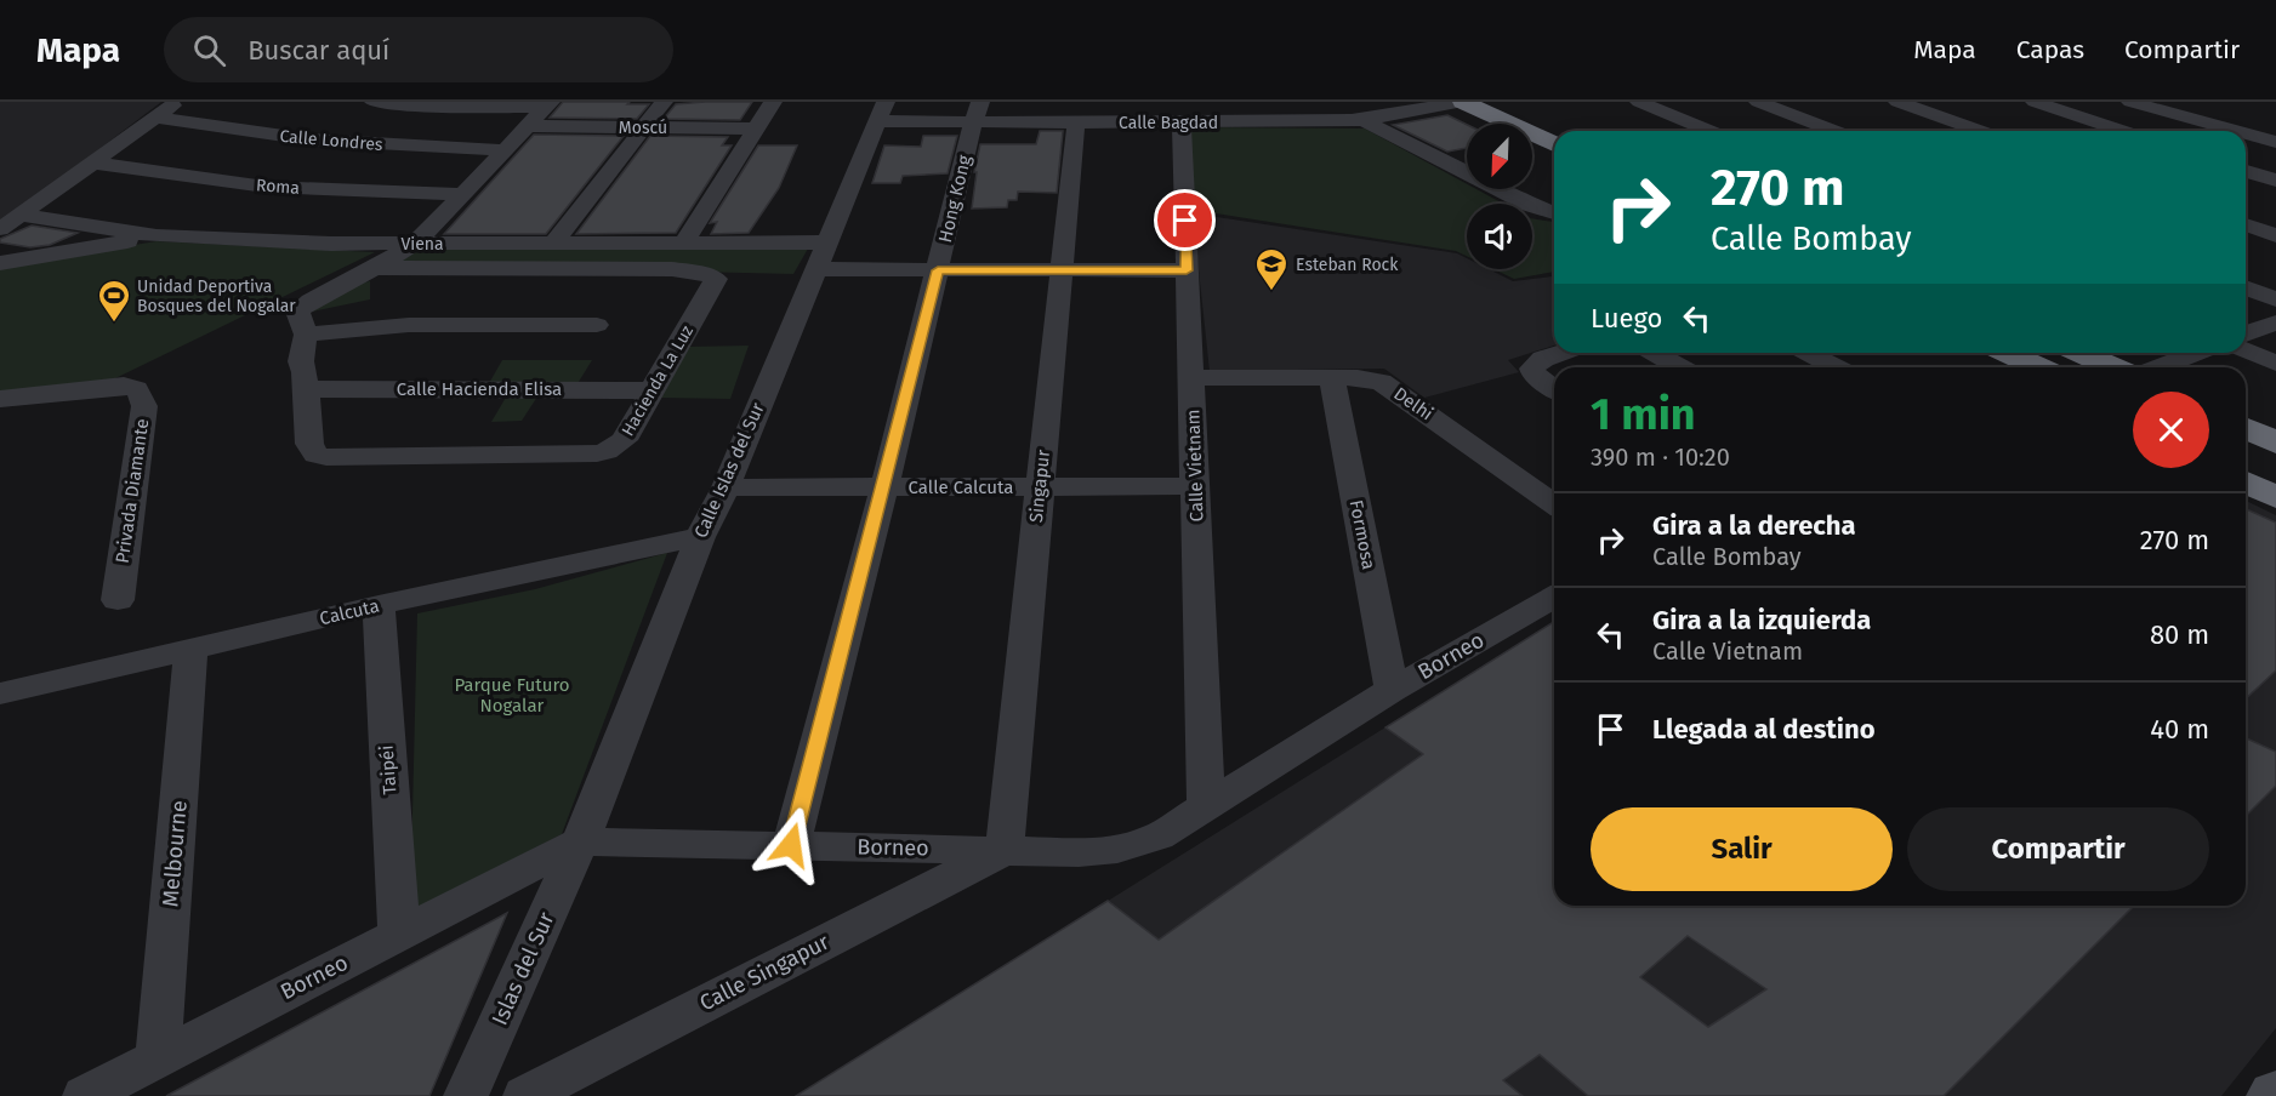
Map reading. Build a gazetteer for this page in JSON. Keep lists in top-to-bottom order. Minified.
{"streets":{"street":["Calle Bagdad","Moscú","Calle Londres","Roma","Hong Kong","Viena","Hacienda La Luz","Calle Hacienda Elisa","Delhi","Calle Vietnam","Calle Islas del Sur","Singapur","Calle Calcuta","Privada Diamante","Formosa","Calcuta","Borneo","Taipéi","Melbourne","Islas del Sur","Calle Singapur"]},"crossings":[["Calle Bagdad","Hong Kong"],["Calle Bagdad","Calle Vietnam"],["Calle Bagdad","Calle Islas del Sur"],["Calle Bagdad","Singapur"],["Hong Kong","Calle Calcuta"],["Hong Kong","Borneo"],["Viena","Hacienda La Luz"],["Viena","Calle Islas del Sur"],["Hacienda La Luz","Calle Hacienda Elisa"],["Delhi","Calle Vietnam"],["Delhi","Formosa"],["Calle Vietnam","Calle Calcuta"],["Calle Vietnam","Borneo"],["Calle Islas del Sur","Calle Calcuta"],["Calle Islas del Sur","Calcuta"],["Calle Islas del Sur","Borneo"],["Calle Islas del Sur","Islas del Sur"],["Singapur","Calle Calcuta"],["Singapur","Borneo"],["Singapur","Calle Singapur"],["Formosa","Borneo"],["Calcuta","Taipéi"],["Calcuta","Melbourne"],["Borneo","Taipéi"],["Borneo","Melbourne"],["Borneo","Islas del Sur"],["Borneo","Calle Singapur"]],"parks":["Parque Futuro Nogalar"],"places":{"school or university":["Esteban Rock"],"sports":["Unidad Deportiva Bosques del Nogalar"]},"north":"bottom left","page":{"header":"Mapa","search":"Buscar aquí","nav":["Mapa","Capas","Compartir"],"turn":["270 m","Calle Bombay"],"then":"Luego","heading":["1 min","390 m · 10:20"],"list":[{"name":"Gira a la derecha","note":"Calle Bombay","value":"270 m"},{"name":"Gira a la izquierda","note":"Calle Vietnam","value":"80 m"},{"name":"Llegada al destino","value":"40 m"}],"buttons":["Salir","Compartir"]}}
